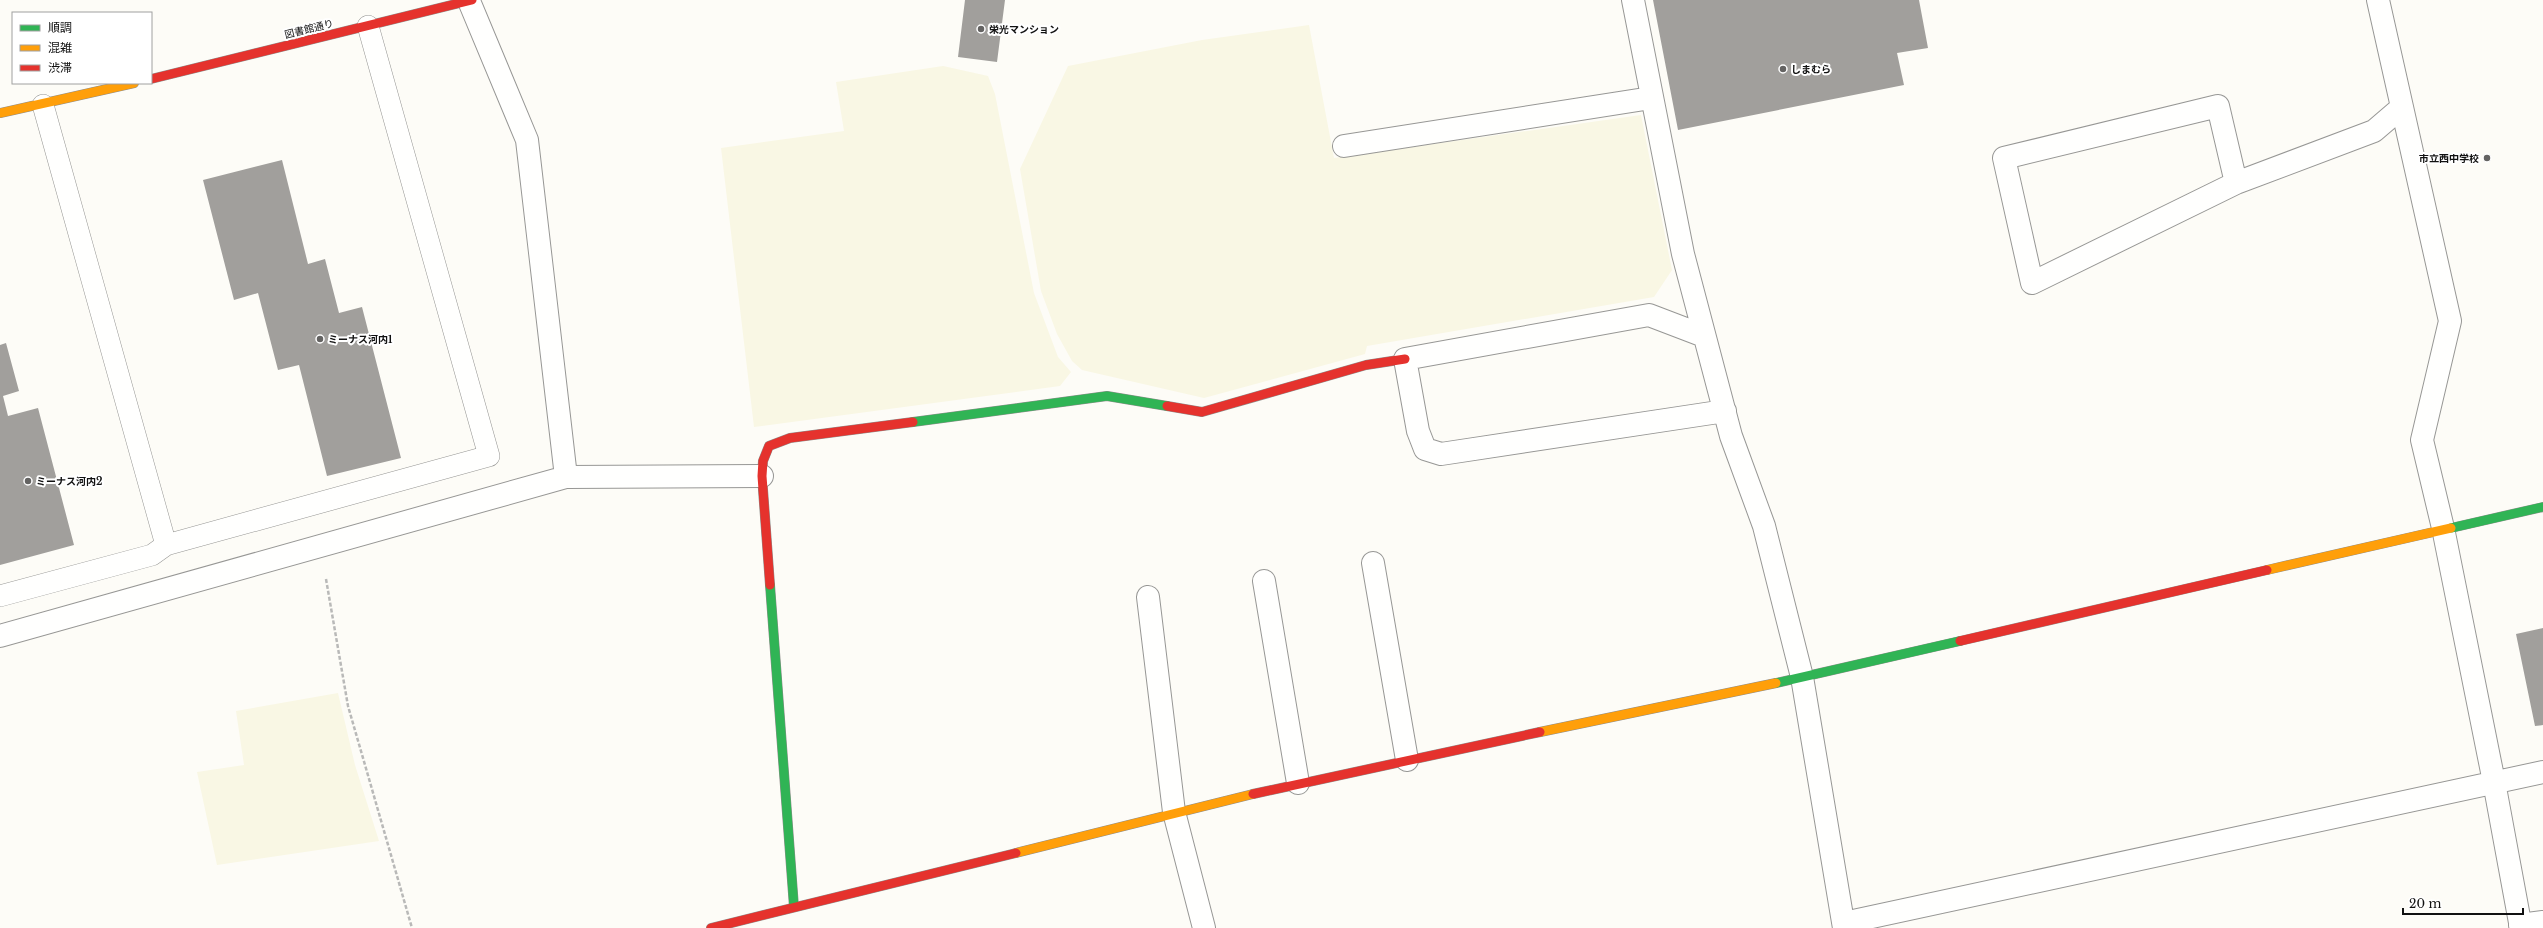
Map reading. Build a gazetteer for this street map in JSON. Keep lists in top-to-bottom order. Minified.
{"streets":{"street":["図書館通り"]},"places":["栄光マンション","しまむら","市立西中学校","ミーナス河内1","ミーナス河内2"],"legend":["順調","混雑","渋滞"],"scale_bar":"20 m"}
